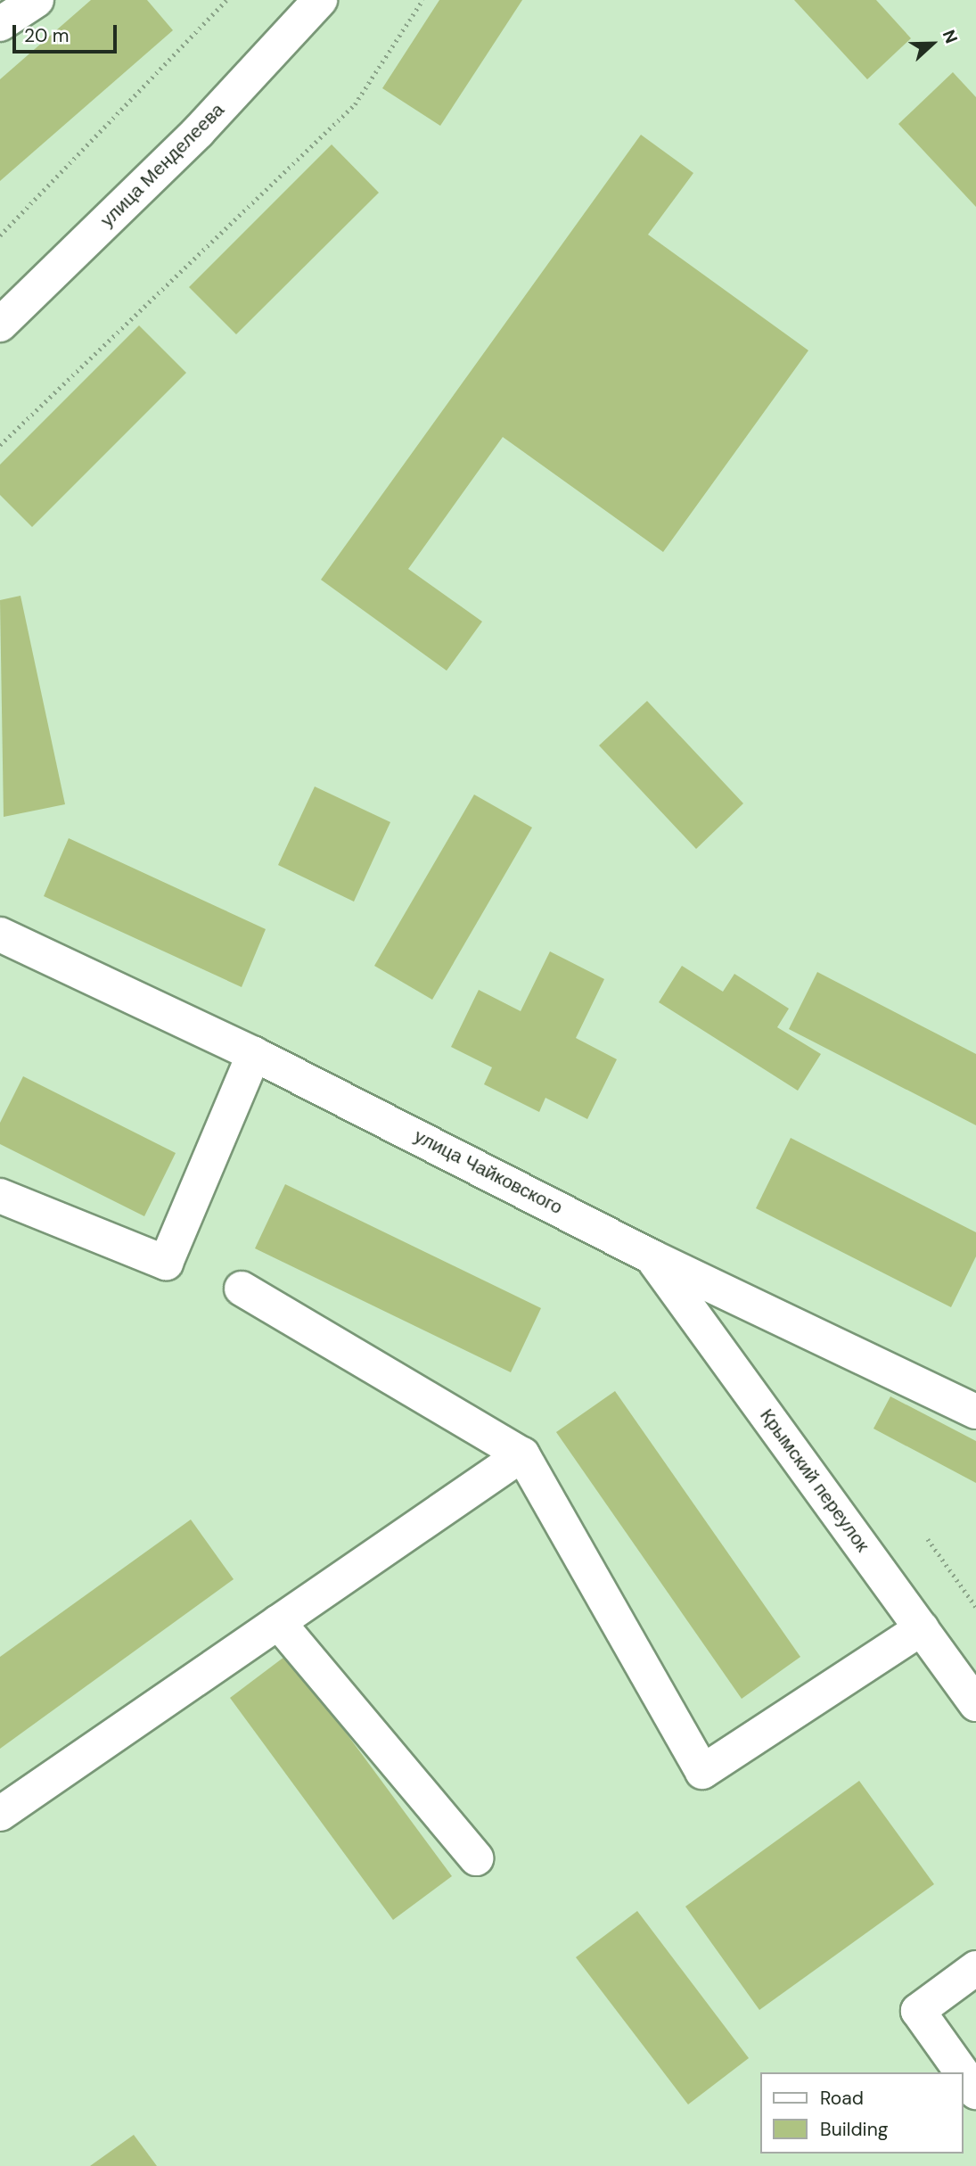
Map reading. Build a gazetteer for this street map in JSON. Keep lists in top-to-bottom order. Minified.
{"streets":{"street":["улица Менделеева","улица Чайковского","Крымский переулок"]},"crossings":[["улица Чайковского","Крымский переулок"]],"legend":["Road","Building"],"scale_bar":"20 m","north":"right"}
